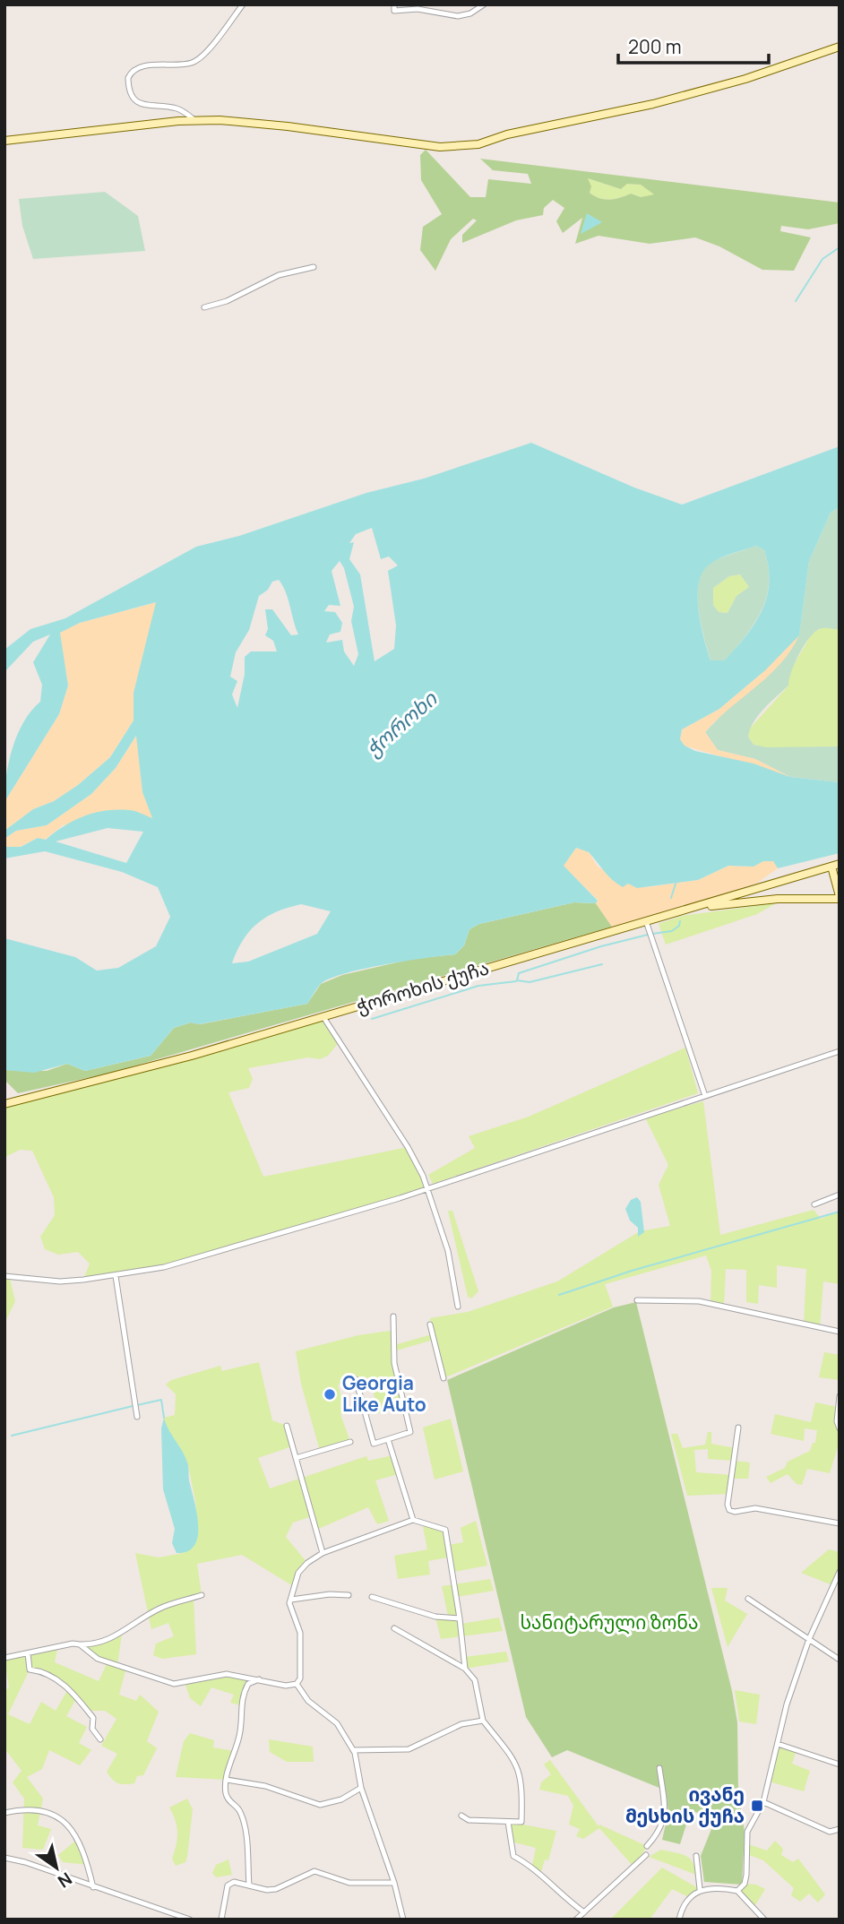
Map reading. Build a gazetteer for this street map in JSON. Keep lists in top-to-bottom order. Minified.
{"streets":{"street":["ჭოროხის ქუჩა"]},"water":["ჭოროხი"],"parks":["სანიტარული ზონა"],"places":{"other":["Georgia Like Auto"],"transit":["ივანე მესხის ქუჩა"]},"scale_bar":"200 m","north":"bottom right"}
